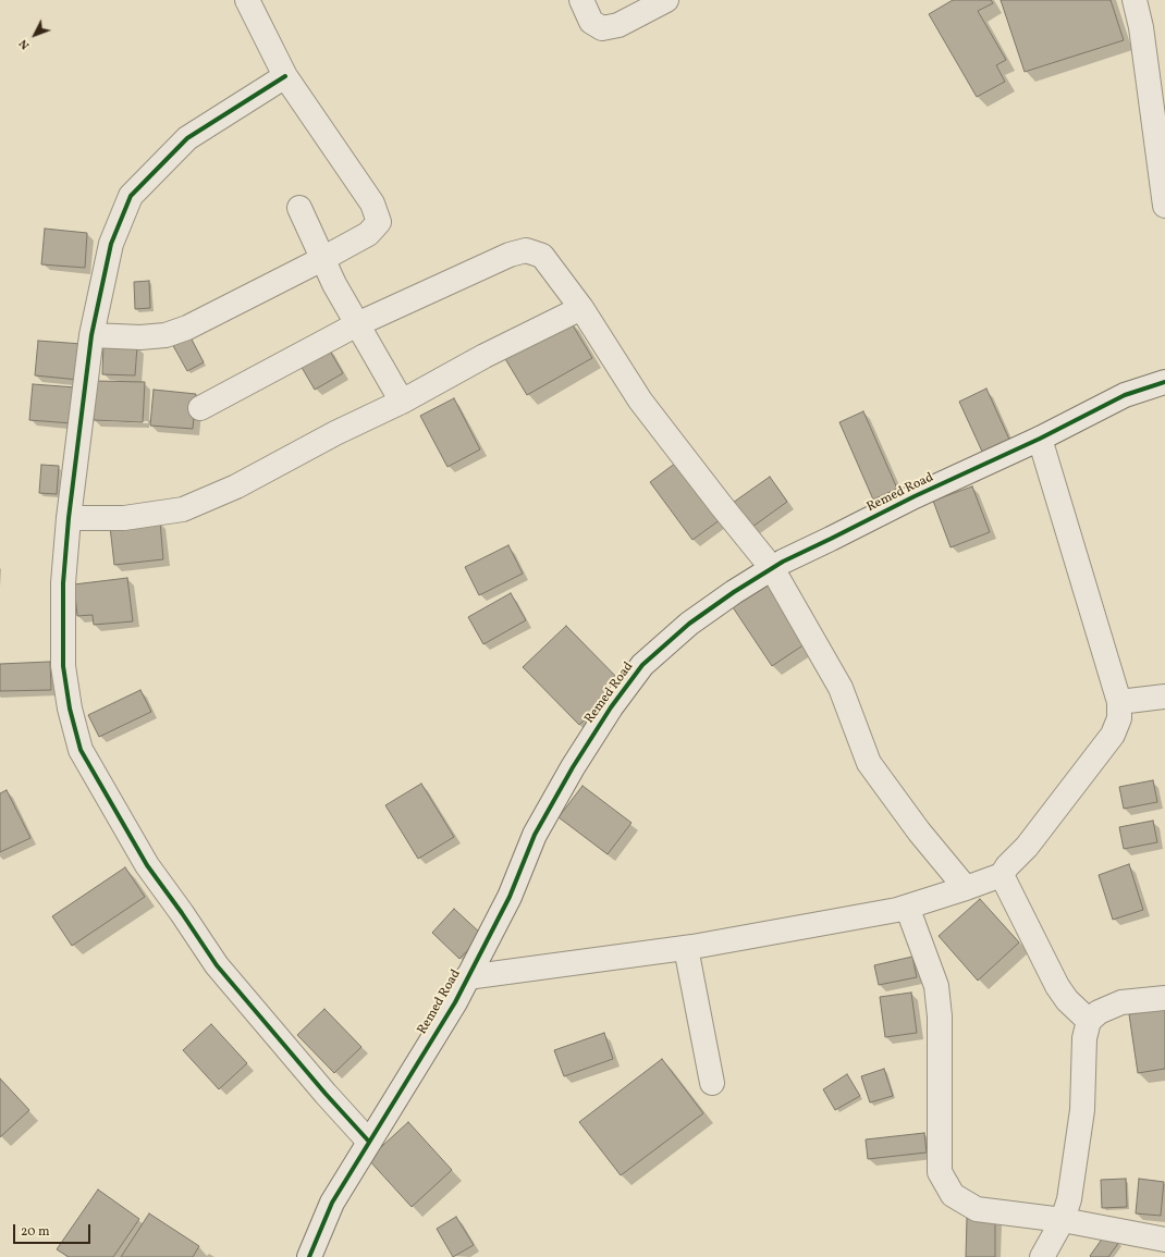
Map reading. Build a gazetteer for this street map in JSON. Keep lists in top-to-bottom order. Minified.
{"streets":{"street":["Remed Road"]},"scale_bar":"20 m","north":"bottom left"}
